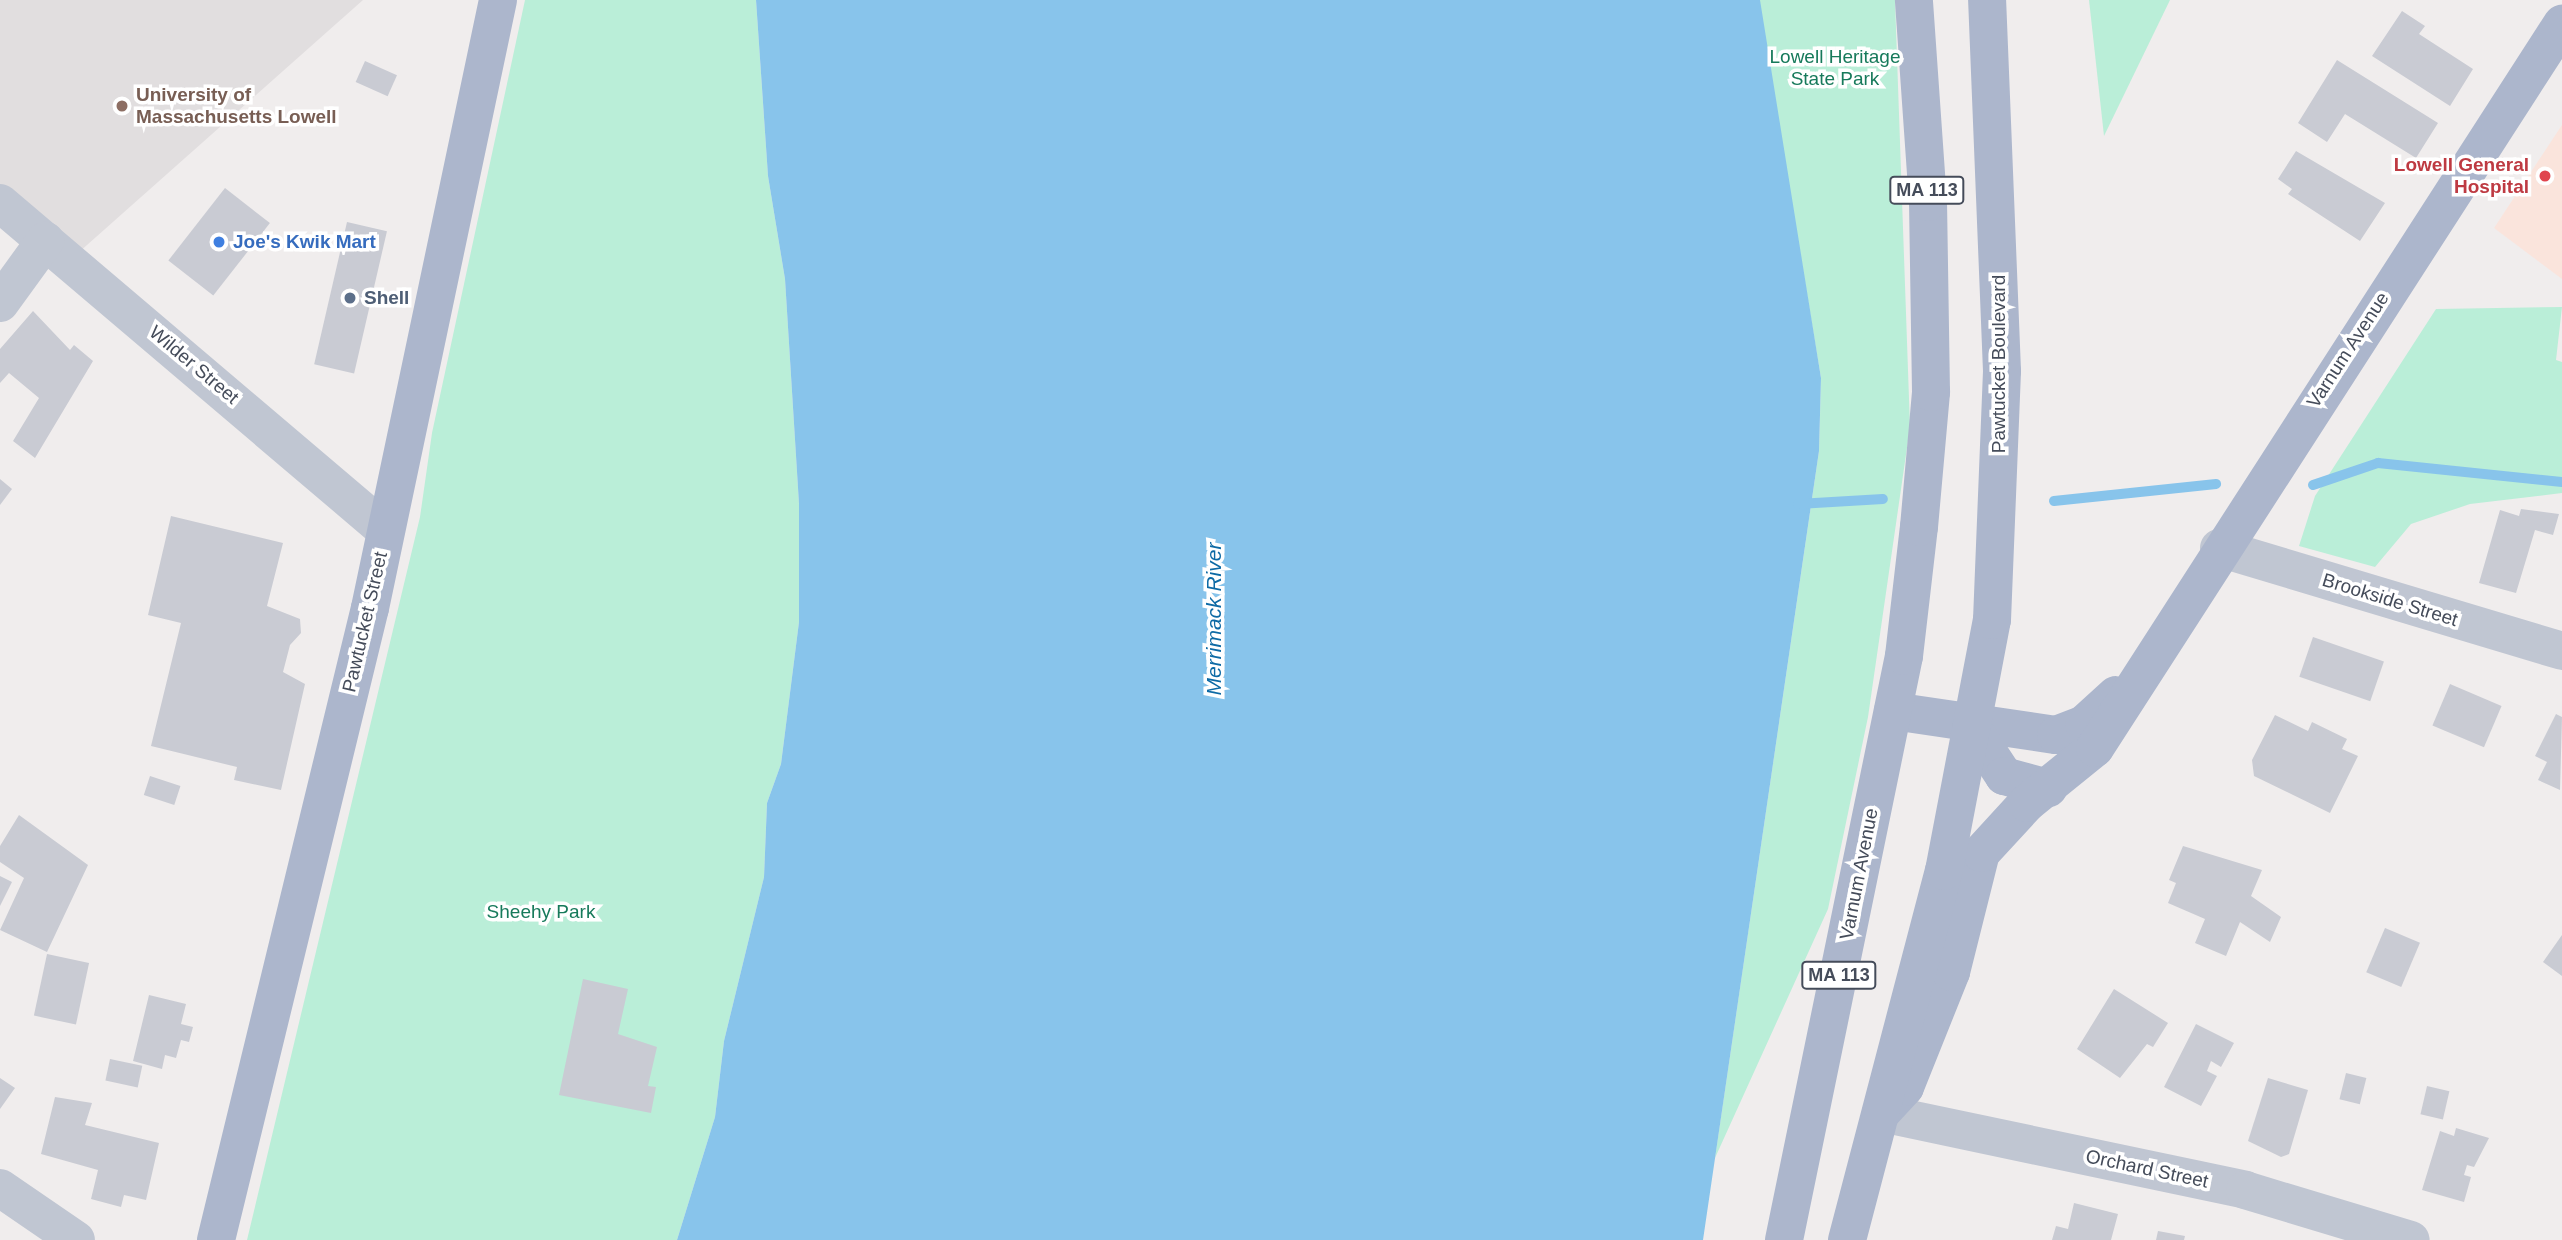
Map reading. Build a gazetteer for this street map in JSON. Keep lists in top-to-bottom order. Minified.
{"streets":{"main road":["MA 113","Varnum Avenue","Pawtucket Boulevard","Pawtucket Street"],"street":["Wilder Street","Brookside Street","Orchard Street"]},"crossings":[["MA 113","Varnum Avenue"],["Varnum Avenue","Pawtucket Boulevard"],["Varnum Avenue","Brookside Street"],["Varnum Avenue","Orchard Street"],["Wilder Street","Pawtucket Street"]],"water":["Merrimack River"],"parks":["Lowell Heritage State Park","Sheehy Park"],"places":["University of Massachusetts Lowell","Lowell General Hospital","Joe's Kwik Mart","Shell"]}
